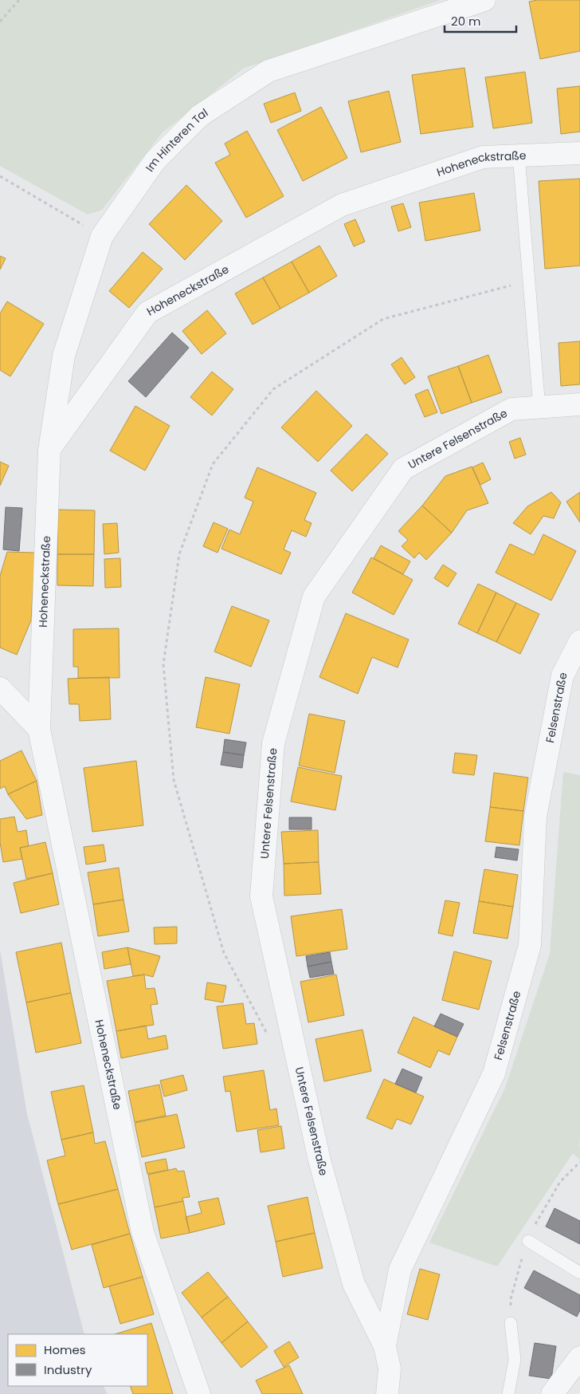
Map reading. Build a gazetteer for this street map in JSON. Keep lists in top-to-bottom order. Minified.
{"streets":{"street":["Im Hinteren Tal","Hoheneckstraße","Untere Felsenstraße","Felsenstraße"]},"crossings":[["Im Hinteren Tal","Hoheneckstraße"],["Untere Felsenstraße","Felsenstraße"]],"legend":["Homes","Industry"],"scale_bar":"20 m"}
